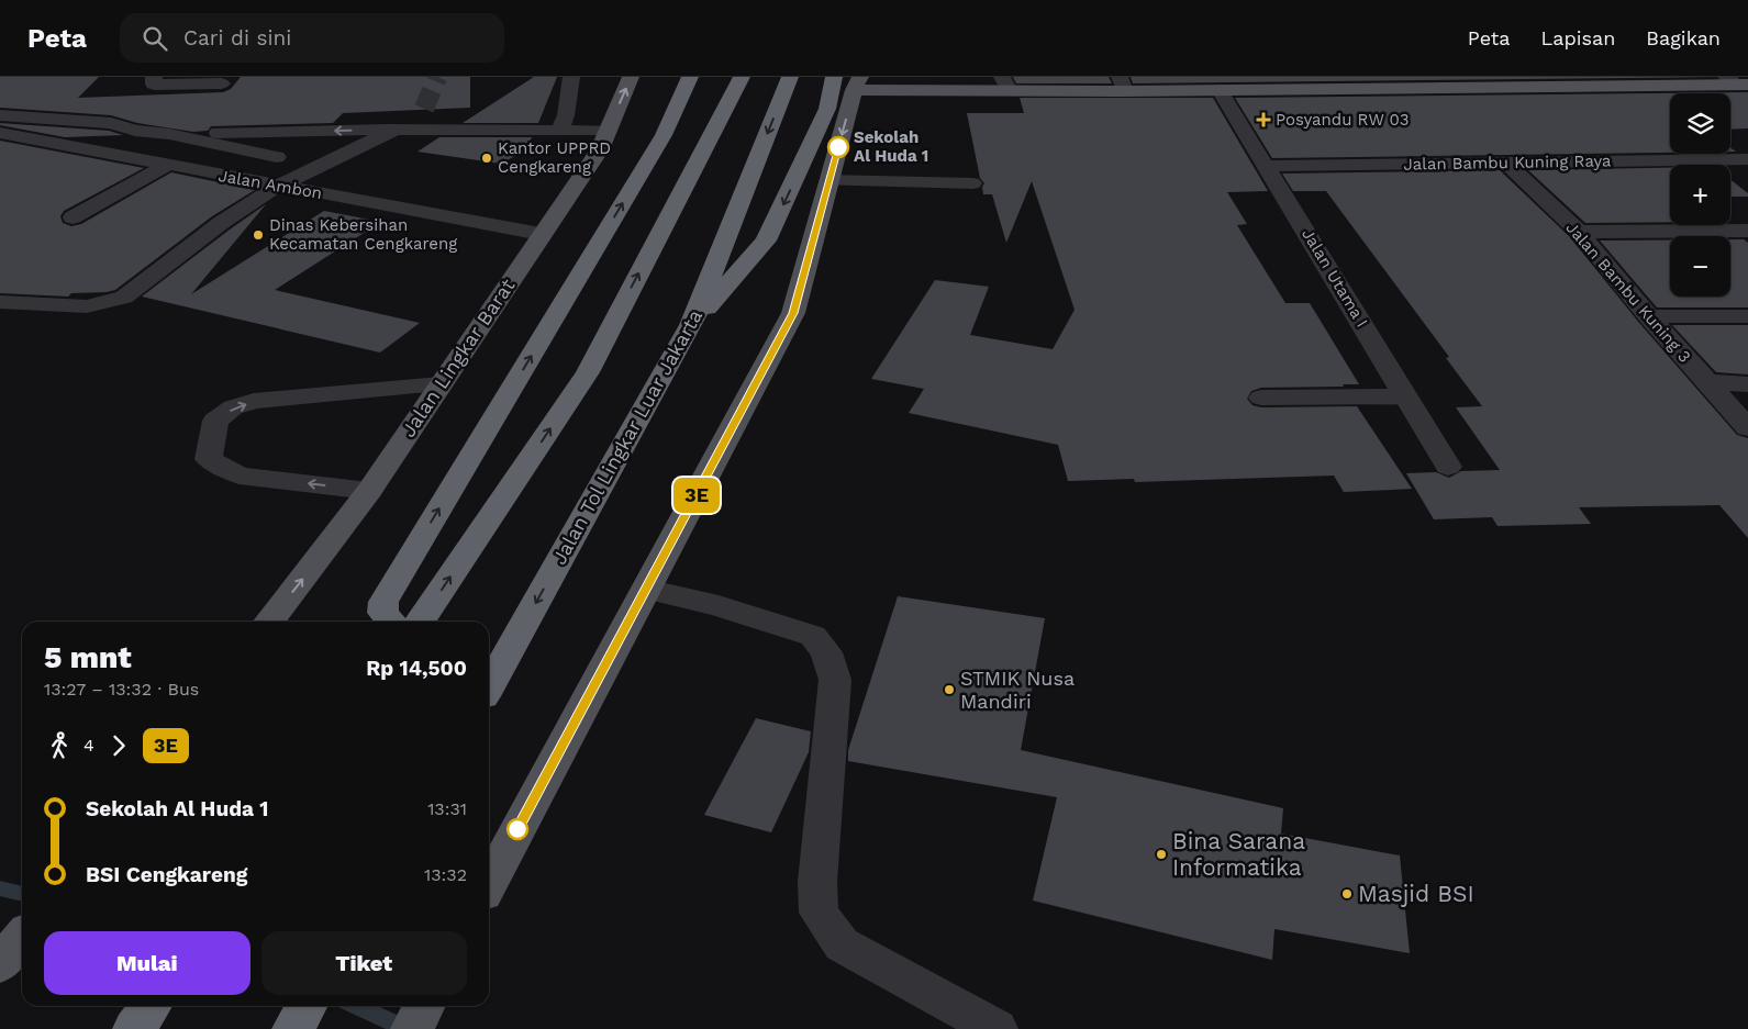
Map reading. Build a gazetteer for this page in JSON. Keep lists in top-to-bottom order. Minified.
{"streets":{"highway":["Jalan Tol Lingkar Luar Jakarta"],"main road":["Jalan Lingkar Barat"],"street":["Jalan Bambu Kuning Raya","Jalan Ambon","Jalan Utama I","Jalan Bambu Kuning 3"]},"crossings":[["Jalan Bambu Kuning Raya","Jalan Utama I"],["Jalan Bambu Kuning Raya","Jalan Bambu Kuning 3"],["Jalan Ambon","Jalan Lingkar Barat"]],"places":{"health":["Posyandu RW 03"],"other":["Sekolah Al Huda 1","Kantor UPPRD Cengkareng","Dinas Kebersihan Kecamatan Cengkareng","STMIK Nusa Mandiri","Bina Sarana Informatika","Masjid BSI"]},"lines":["bus line 3E"],"page":{"header":"Peta","search":"Cari di sini","nav":["Peta","Lapisan","Bagikan"],"on_map":"3E","map_buttons":["+","−"],"heading":["5 mnt","13:27 – 13:32 · Bus","Rp 14,500"],"legs":["4","3E"],"list":[{"name":"Sekolah Al Huda 1","value":"13:31"},{"name":"BSI Cengkareng","value":"13:32"}],"buttons":["Mulai","Tiket"]}}
